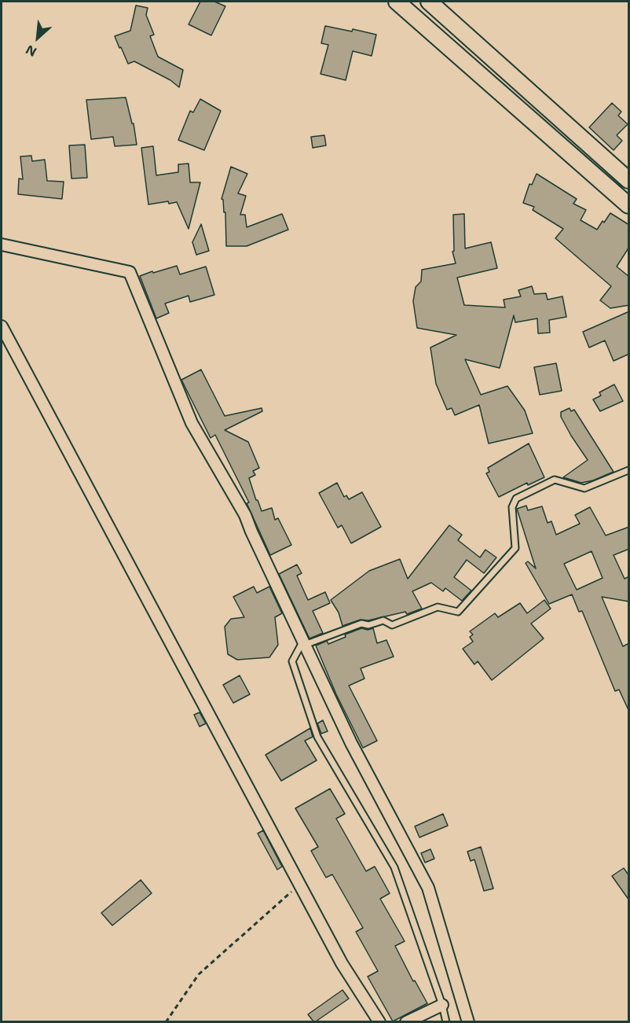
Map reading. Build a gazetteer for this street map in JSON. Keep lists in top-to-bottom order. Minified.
{"north":"bottom left"}
